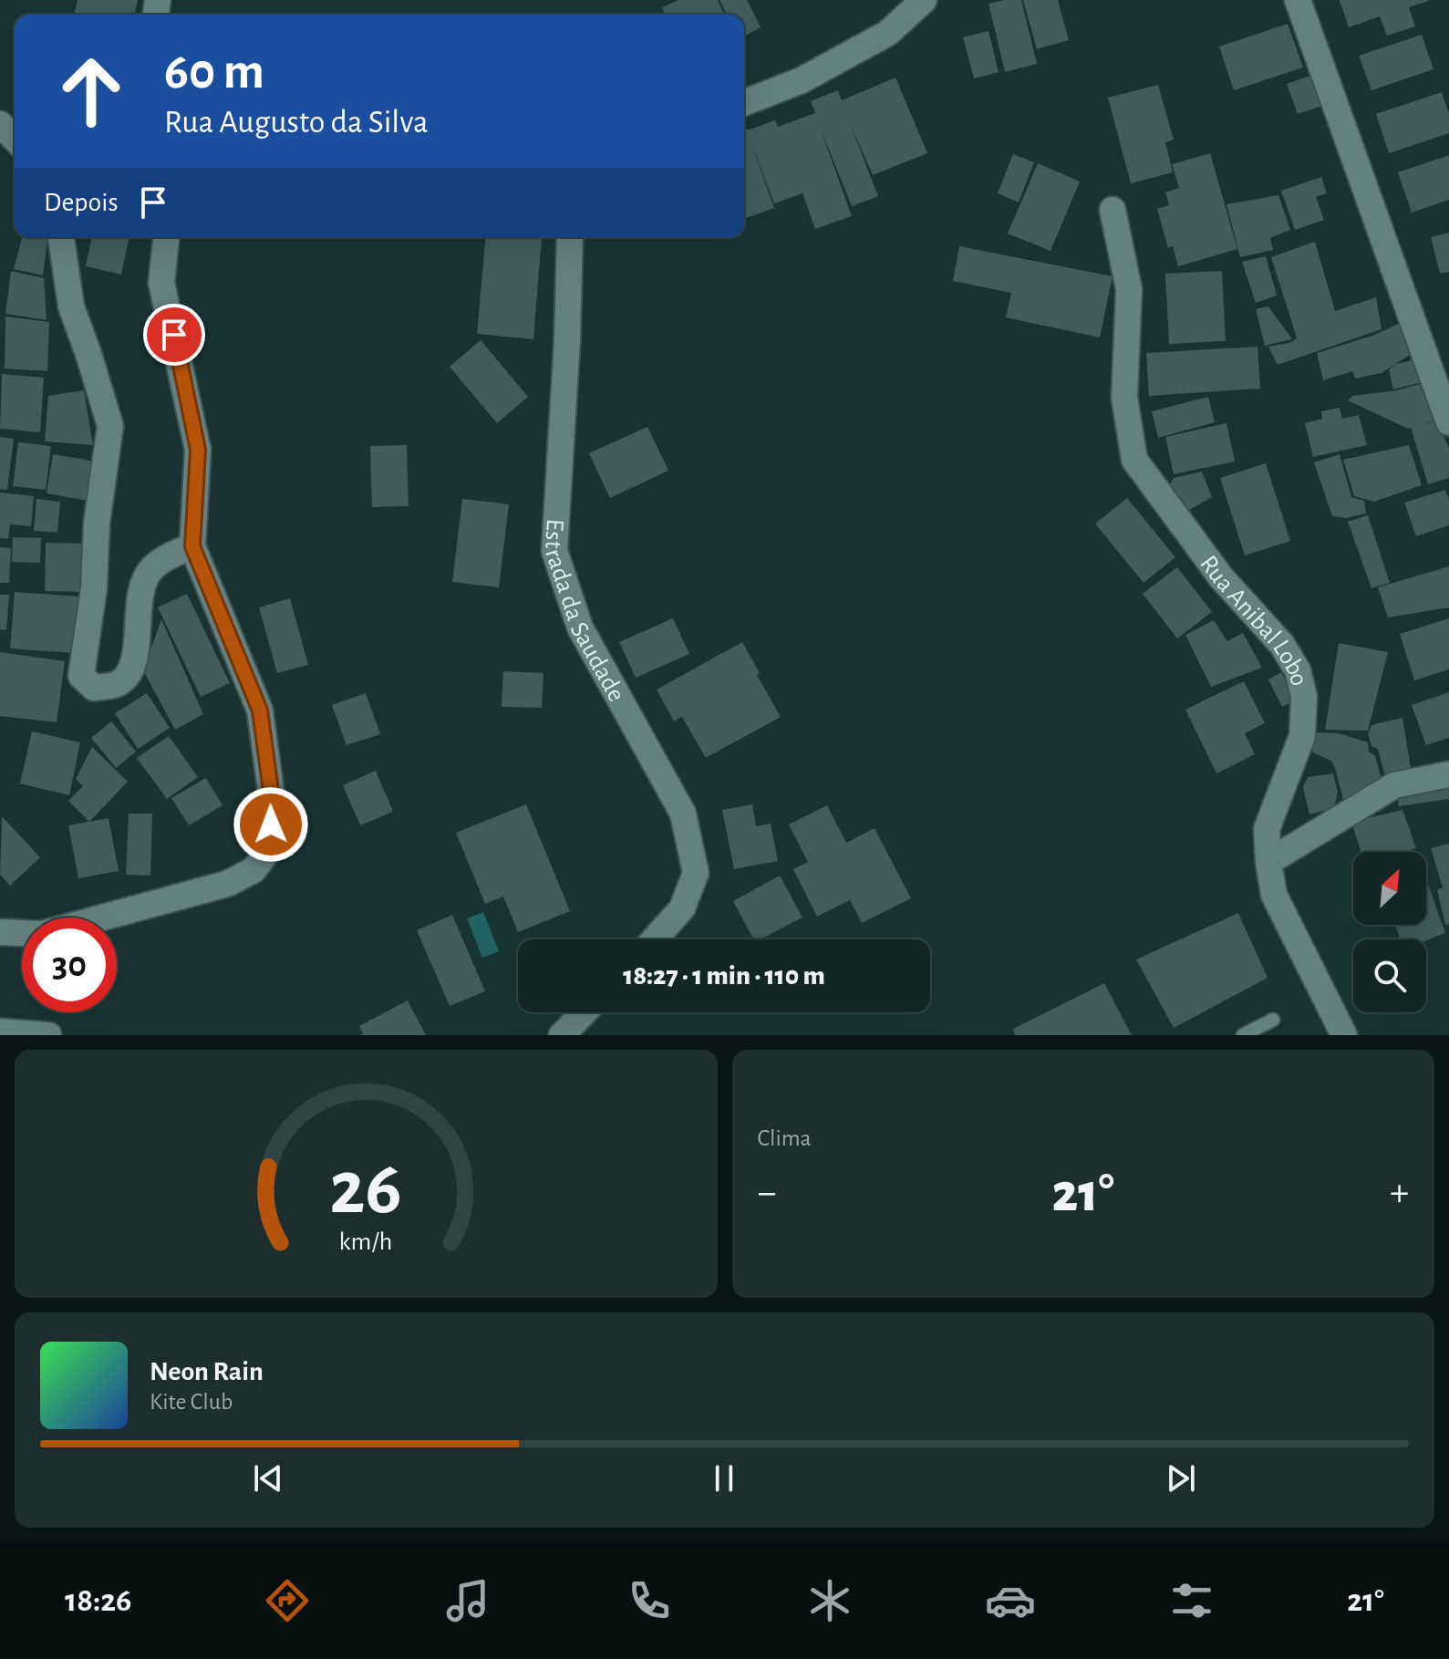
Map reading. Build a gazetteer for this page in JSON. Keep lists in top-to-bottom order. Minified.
{"streets":{"street":["Estrada da Saudade","Rua Anibal Lobo"]},"north":"top right","page":{"turn":["60 m","Rua Augusto da Silva"],"then":"Depois","limit":"30","trip":"18:27 · 1 min · 110 m","tile":"Clima","heat":["−","21°","+"],"song":["Neon Rain","Kite Club"],"tabs":["18:26","21°"],"gauge":["26","km/h"]}}
